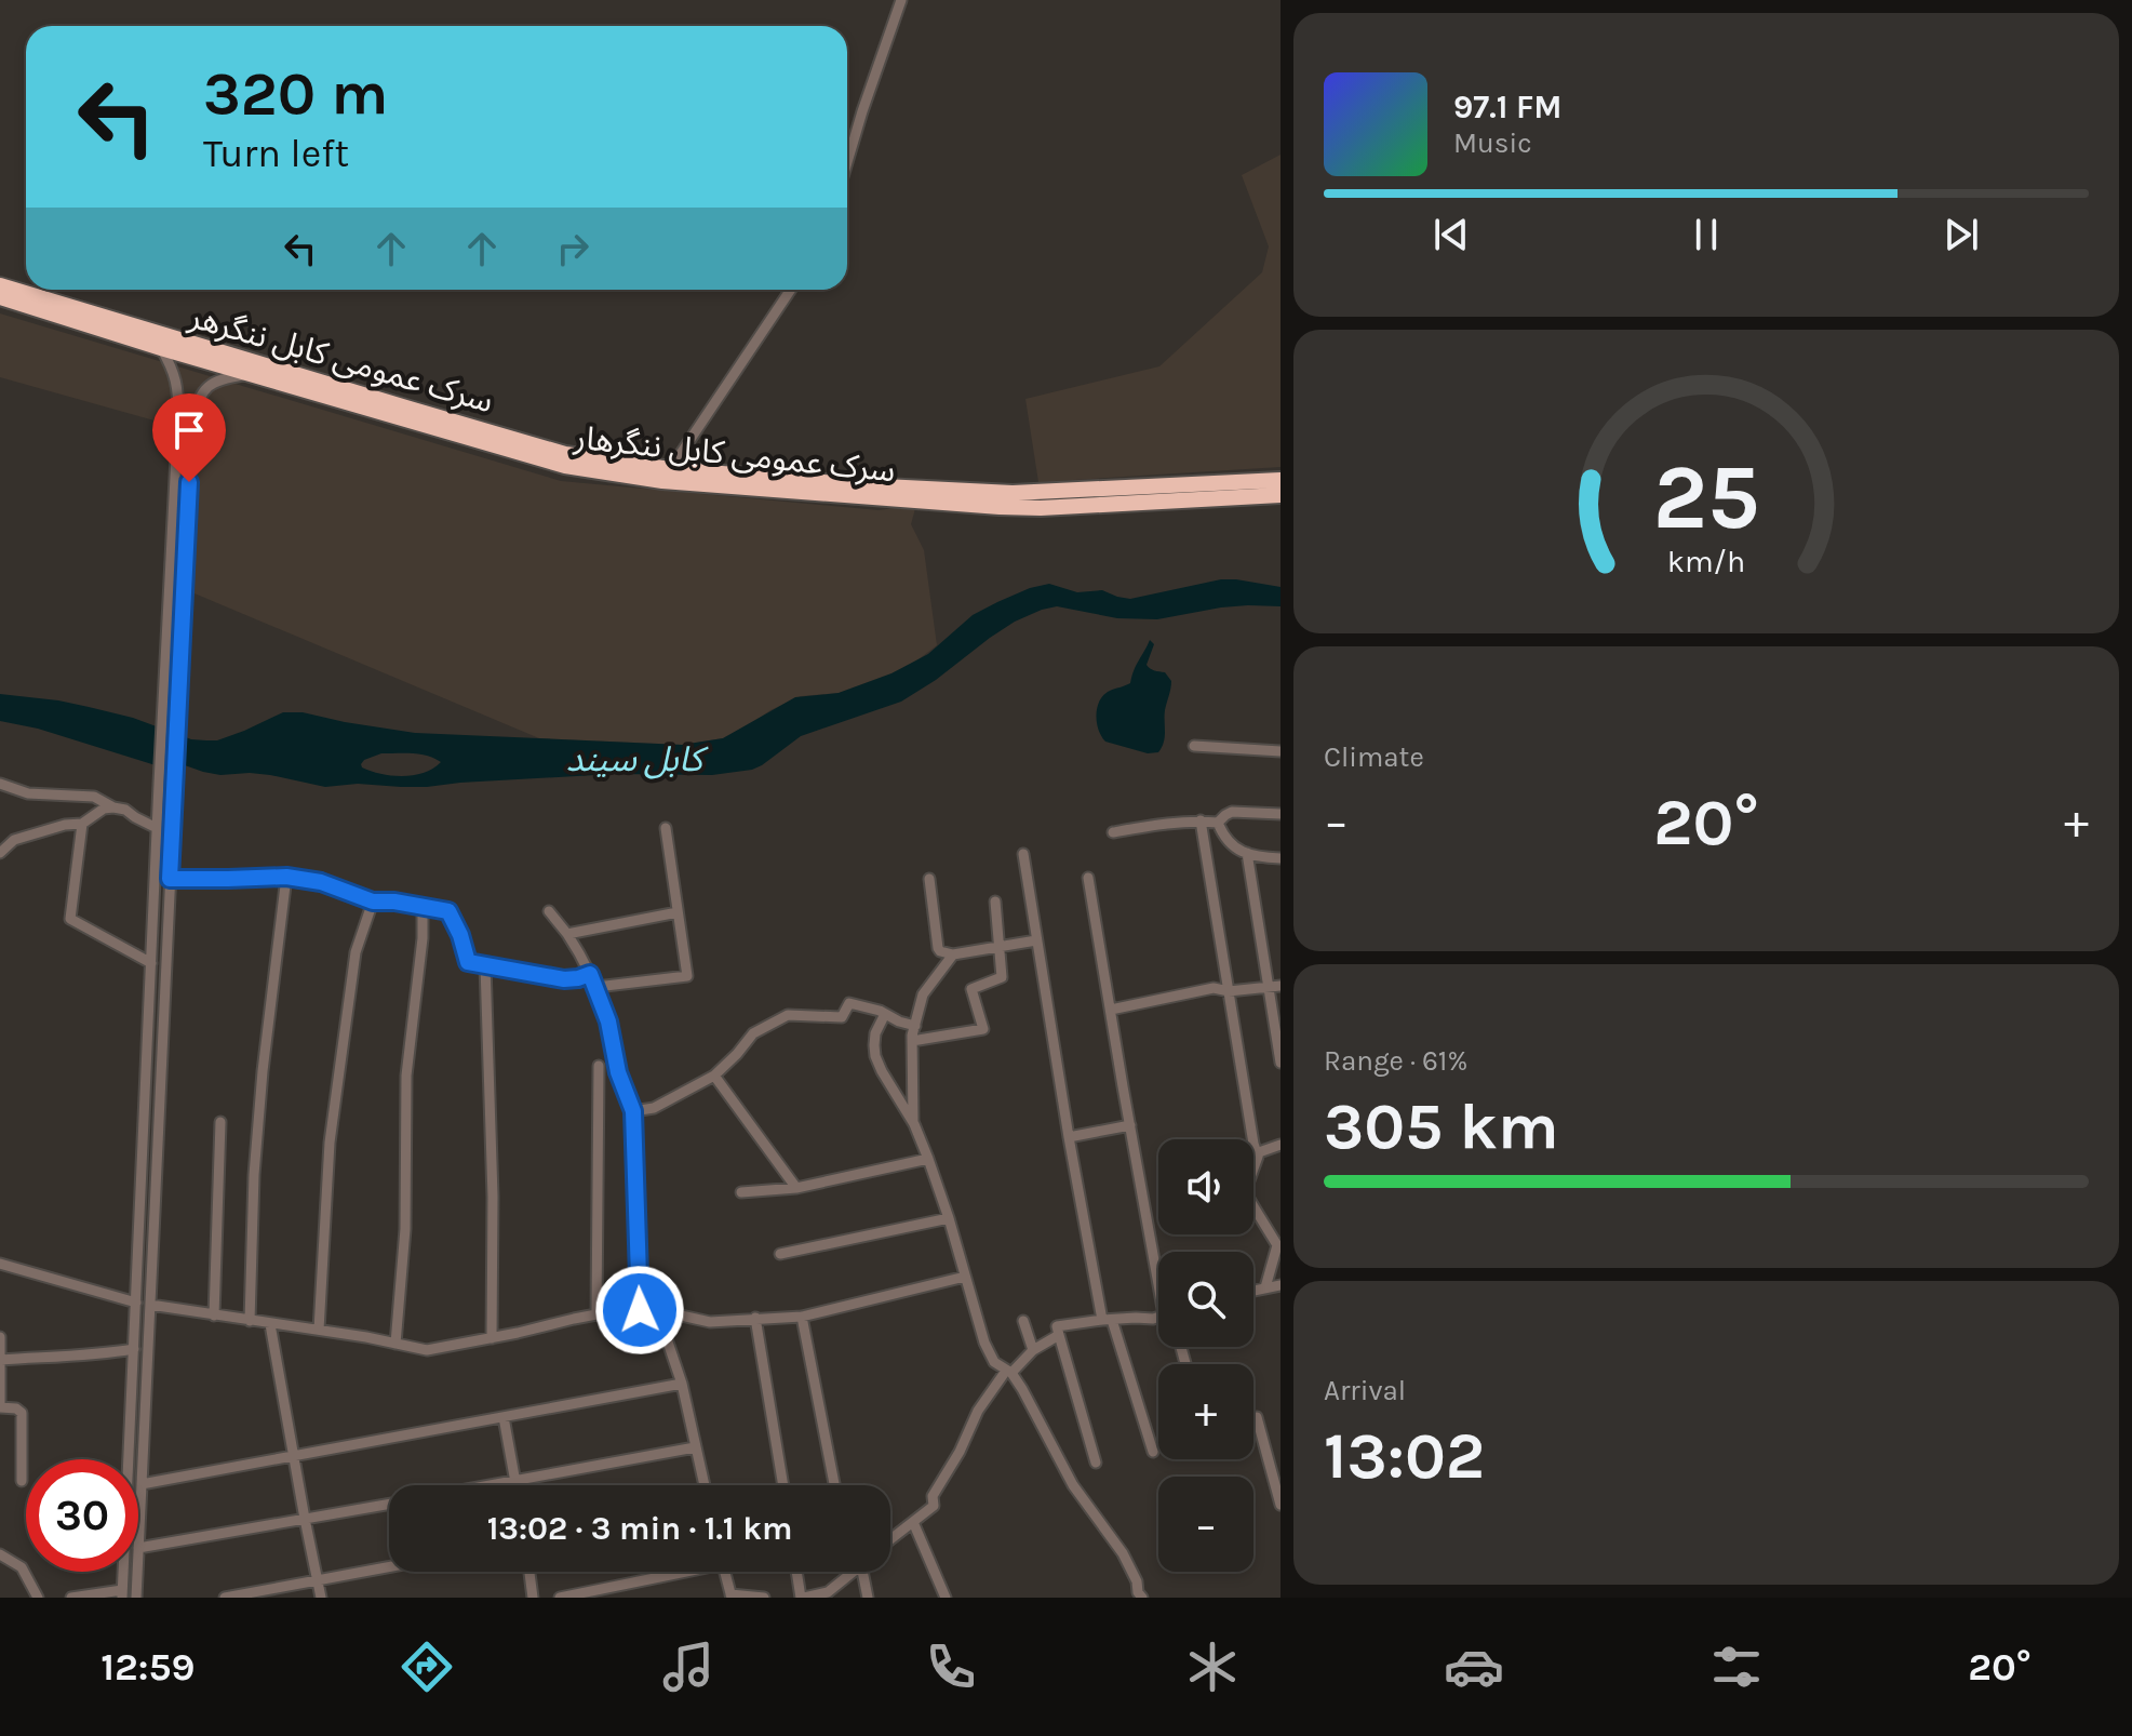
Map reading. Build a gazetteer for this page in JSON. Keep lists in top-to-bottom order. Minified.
{"streets":{"highway":["سرک عمومی کابل ننگرهر","سرک عمومی کابل ننگرهار"]},"crossings":[["سرک عمومی کابل ننگرهر","سرک عمومی کابل ننگرهار"]],"water":["کابل سيند"],"page":{"turn":["320 m","Turn left"],"song":["97.1 FM","Music"],"tile":["Climate",["Range · 61%","305 km"],["Arrival","13:02"]],"heat":["−","20°","+"],"map_buttons":["+","−"],"limit":"30","trip":"13:02 · 3 min · 1.1 km","tabs":["12:59","20°"],"gauge":["25","km/h"]}}
